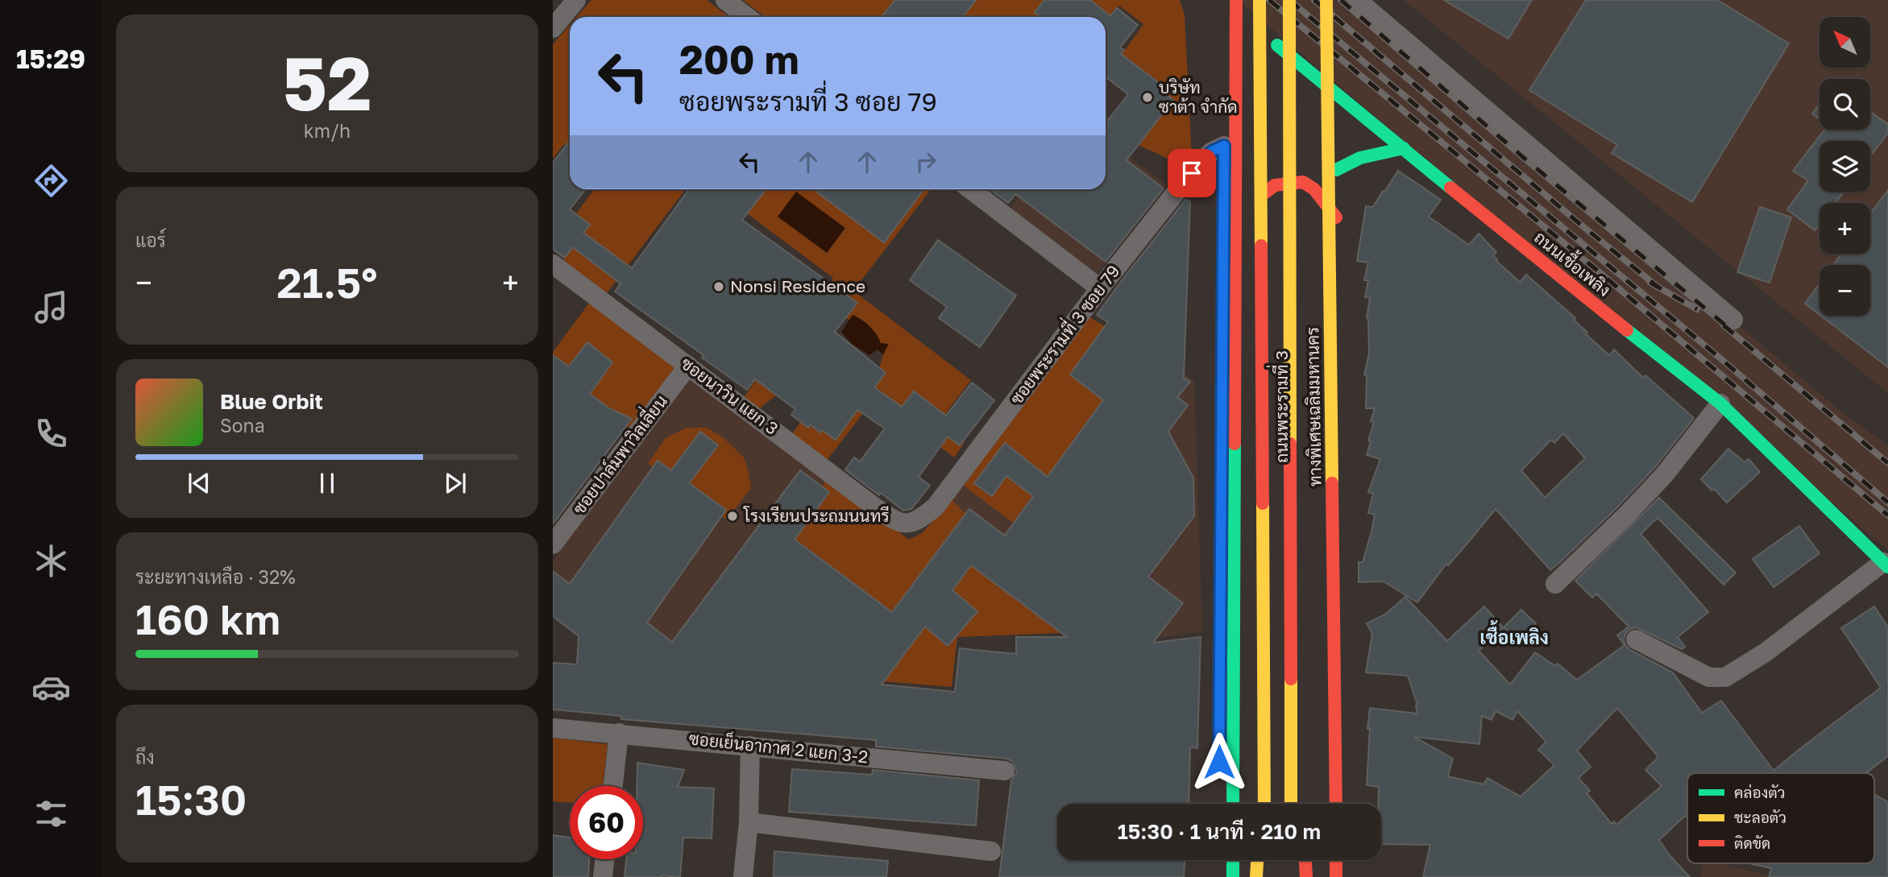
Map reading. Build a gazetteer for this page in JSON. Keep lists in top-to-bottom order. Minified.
{"streets":{"main road":["ถนนเชื้อเพลิง","ถนนพระรามที่ 3","ทางพิเศษเฉลิมมหานคร"],"street":["ซอยพระรามที่ 3 ซอย 79","ซอยนาวิน แยก 3","ซอยปาล์มพาวิลเลี่ยน","ซอยเย็นอากาศ 2 แยก 3-2"]},"crossings":[["ซอยพระรามที่ 3 ซอย 79","ซอยนาวิน แยก 3"],["ซอยนาวิน แยก 3","ซอยปาล์มพาวิลเลี่ยน"]],"districts":["เชื้อเพลิง"],"places":["บริษัท ซาต้า จำกัด","Nonsi Residence","โรงเรียนประถมนนทรี"],"legend":["คล่องตัว","ชะลอตัว","ติดขัด"],"north":"top left","page":{"tabs":"15:29","tile":[["52","km/h"],"แอร์",["ระยะทางเหลือ · 32%","160 km"],["ถึง","15:30"]],"map_buttons":["+","−"],"turn":["200 m","ซอยพระรามที่ 3 ซอย 79"],"heat":["−","21.5°","+"],"song":["Blue Orbit","Sona"],"limit":"60","trip":"15:30 · 1 นาที · 210 m"}}
